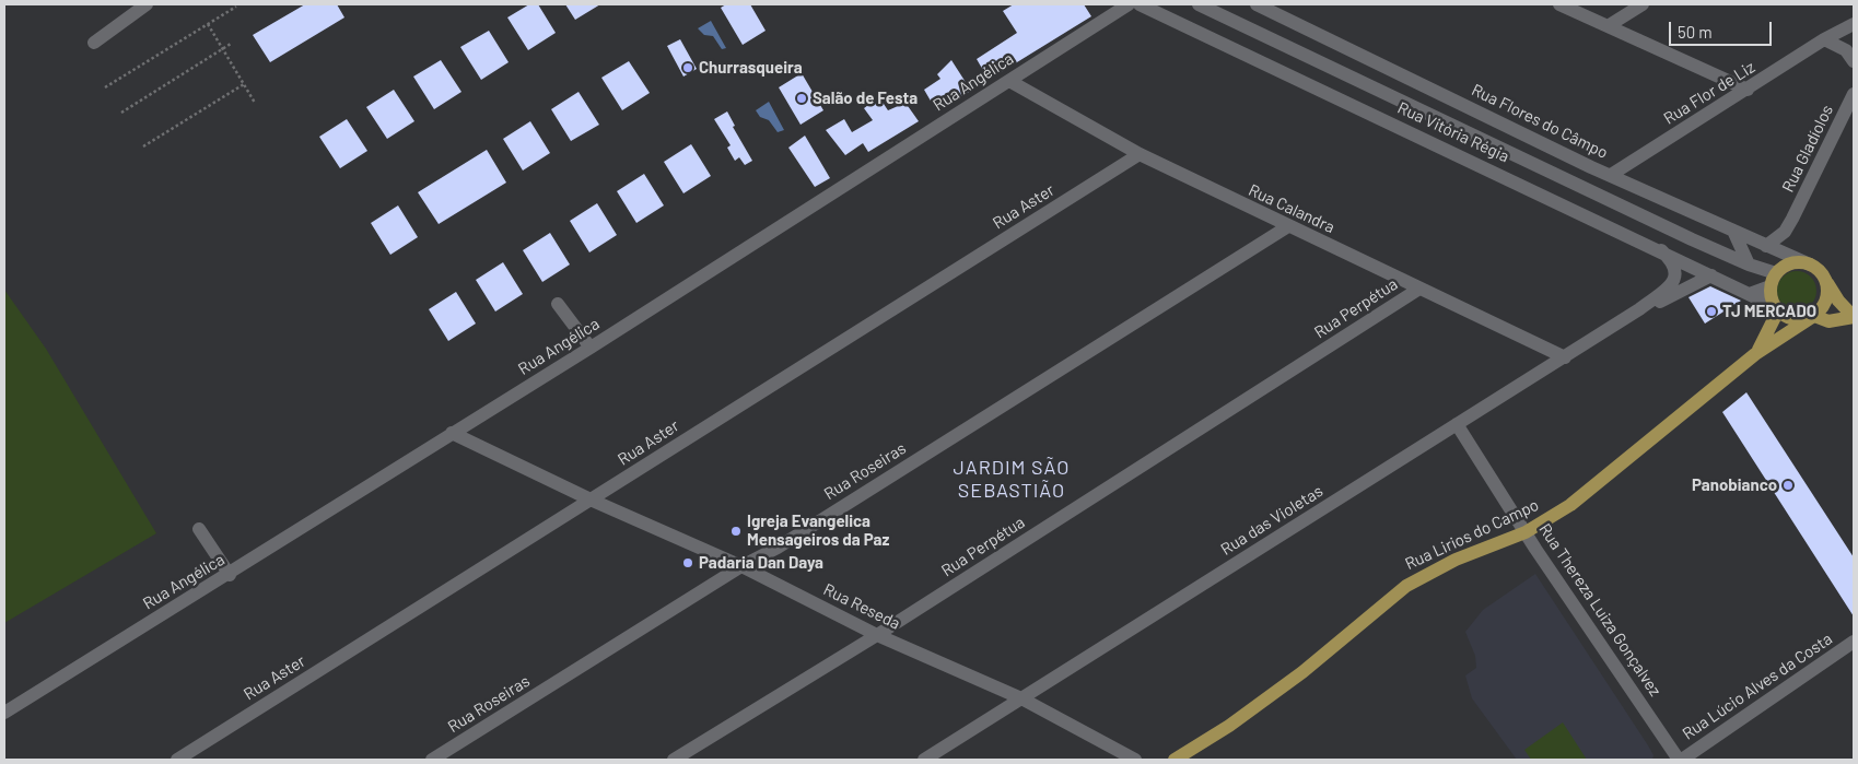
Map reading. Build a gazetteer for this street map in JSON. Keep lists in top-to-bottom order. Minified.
{"streets":{"main road":["Rua Lirios do Campo"],"street":["Rua Angélica","Rua Flor de Liz","Rua Flores do Câmpo","Rua Vitória Régia","Rua Gladíolos","Rua Aster","Rua Calandra","Rua Perpétua","Rua Roseiras","Rua das Violetas","Rua Reseda","Rua Thereza Luiza Gonçalvez","Rua Lúcio Alves da Costa"]},"crossings":[["Rua Angélica","Rua Calandra"],["Rua Angélica","Rua Reseda"],["Rua Flor de Liz","Rua Flores do Câmpo"],["Rua Flores do Câmpo","Rua Gladíolos"],["Rua Flores do Câmpo","Rua Lirios do Campo"],["Rua Vitória Régia","Rua das Violetas"],["Rua Aster","Rua Calandra"],["Rua Aster","Rua Reseda"],["Rua Calandra","Rua Perpétua"],["Rua Calandra","Rua Roseiras"],["Rua Calandra","Rua das Violetas"],["Rua Perpétua","Rua Reseda"],["Rua Roseiras","Rua Reseda"],["Rua das Violetas","Rua Reseda"],["Rua das Violetas","Rua Thereza Luiza Gonçalvez"],["Rua Lirios do Campo","Rua Thereza Luiza Gonçalvez"],["Rua Thereza Luiza Gonçalvez","Rua Lúcio Alves da Costa"]],"districts":["JARDIM SÃO SEBASTIÃO"],"places":["Churrasqueira","Salão de Festa","TJ MERCADO","Panobianco","Igreja Evangelica Mensageiros da Paz","Padaria Dan Daya"],"scale_bar":"50 m"}
